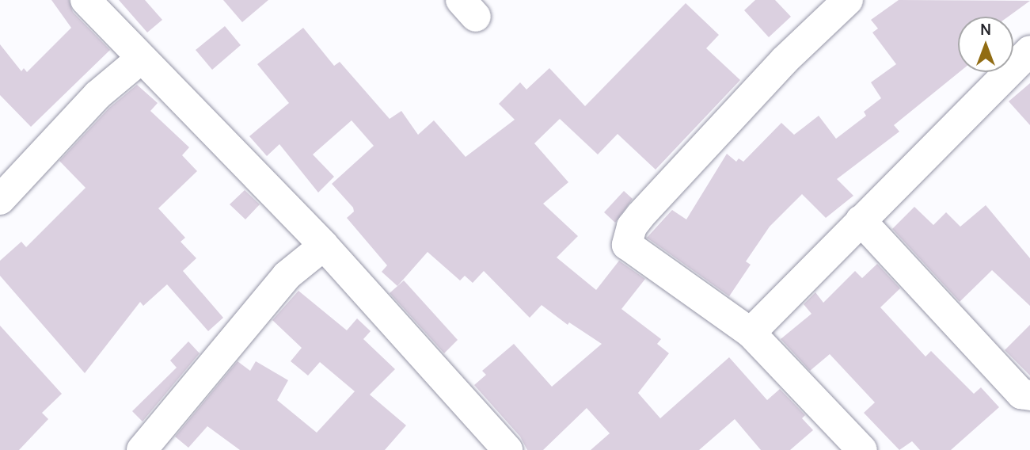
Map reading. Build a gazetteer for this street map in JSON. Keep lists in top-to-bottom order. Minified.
{"north":"top"}
